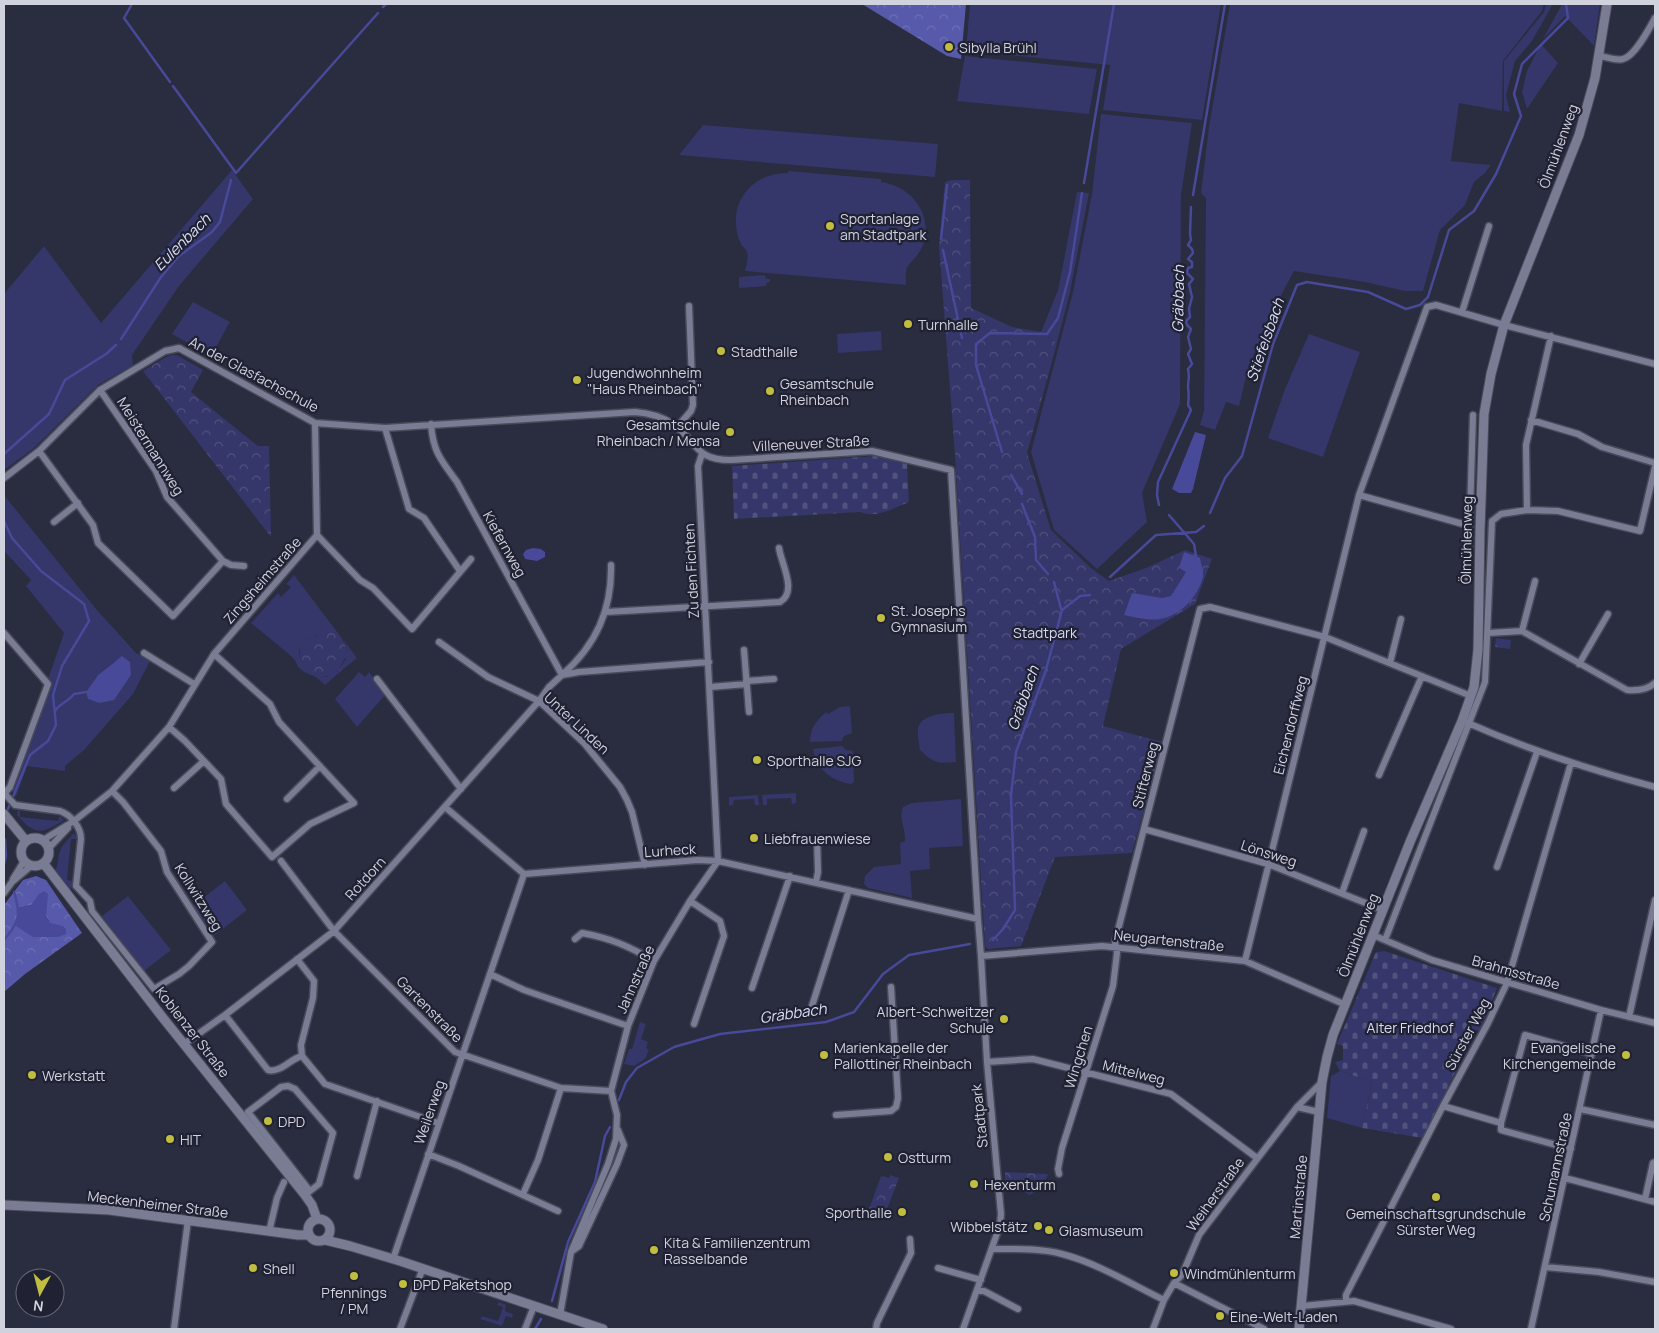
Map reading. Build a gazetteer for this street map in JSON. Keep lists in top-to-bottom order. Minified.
{"streets":{"main road":["Ölmühlenweg","Koblenzer Straße","Martinstraße","Meckenheimer Straße"],"street":["An der Glasfachschule","Villeneuver Straße","Meistermannweg","Kiefernweg","Zu den Fichten","Zingsheimstraße","Unter Linden","Eichendorffweg","Stifterweg","Lurheck","Lönsweg","Rotdorn","Kollwitzweg","Neugartenstraße","Brahmsstraße","Jahnstraße","Gartenstraße","Sürster Weg","Wingchen","Mittelweg","Weilerweg","Stadtpark","Schumannstraße","Weiherstraße"]},"crossings":[["Ölmühlenweg","Lönsweg"],["Ölmühlenweg","Neugartenstraße"],["Ölmühlenweg","Brahmsstraße"],["Ölmühlenweg","Martinstraße"],["An der Glasfachschule","Villeneuver Straße"],["An der Glasfachschule","Meistermannweg"],["An der Glasfachschule","Kiefernweg"],["An der Glasfachschule","Zu den Fichten"],["An der Glasfachschule","Zingsheimstraße"],["Villeneuver Straße","Zu den Fichten"],["Villeneuver Straße","Stadtpark"],["Kiefernweg","Rotdorn"],["Zu den Fichten","Lurheck"],["Zu den Fichten","Jahnstraße"],["Zingsheimstraße","Kollwitzweg"],["Zingsheimstraße","Koblenzer Straße"],["Unter Linden","Lurheck"],["Unter Linden","Rotdorn"],["Eichendorffweg","Stifterweg"],["Eichendorffweg","Lönsweg"],["Eichendorffweg","Neugartenstraße"],["Stifterweg","Lönsweg"],["Stifterweg","Neugartenstraße"],["Stifterweg","Wingchen"],["Lurheck","Jahnstraße"],["Lurheck","Weilerweg"],["Lurheck","Stadtpark"],["Rotdorn","Gartenstraße"],["Rotdorn","Koblenzer Straße"],["Neugartenstraße","Wingchen"],["Neugartenstraße","Stadtpark"],["Brahmsstraße","Sürster Weg"],["Brahmsstraße","Schumannstraße"],["Jahnstraße","Gartenstraße"],["Gartenstraße","Weilerweg"],["Koblenzer Straße","Meckenheimer Straße"],["Wingchen","Mittelweg"],["Mittelweg","Stadtpark"],["Mittelweg","Weiherstraße"],["Weiherstraße","Martinstraße"]],"water":["Eulenbach","Gräbbach","Stiefelsbach"],"parks":["Stadtpark","Alter Friedhof"],"places":["Sibylla Brühl","Sportanlage am Stadtpark","Turnhalle","Stadthalle","Jugendwohnheim \"Haus Rheinbach\"","Gesamtschule Rheinbach","Gesamtschule Rheinbach / Mensa","St. Josephs Gymnasium","Sporthalle SJG","Liebfrauenwiese","Albert-Schweitzer Schule","Marienkapelle der Pallottiner Rheinbach","Evangelische Kirchengemeinde","Werkstatt","DPD","HIT","Ostturm","Hexenturm","Gemeinschaftsgrundschule Sürster Weg","Sporthalle","Wibbelstätz","Glasmuseum","Kita & Familienzentrum Rasselbande","Shell","Windmühlenturm","Pfennings / PM","DPD Paketshop","Eine-Welt-Laden"],"north":"bottom"}
